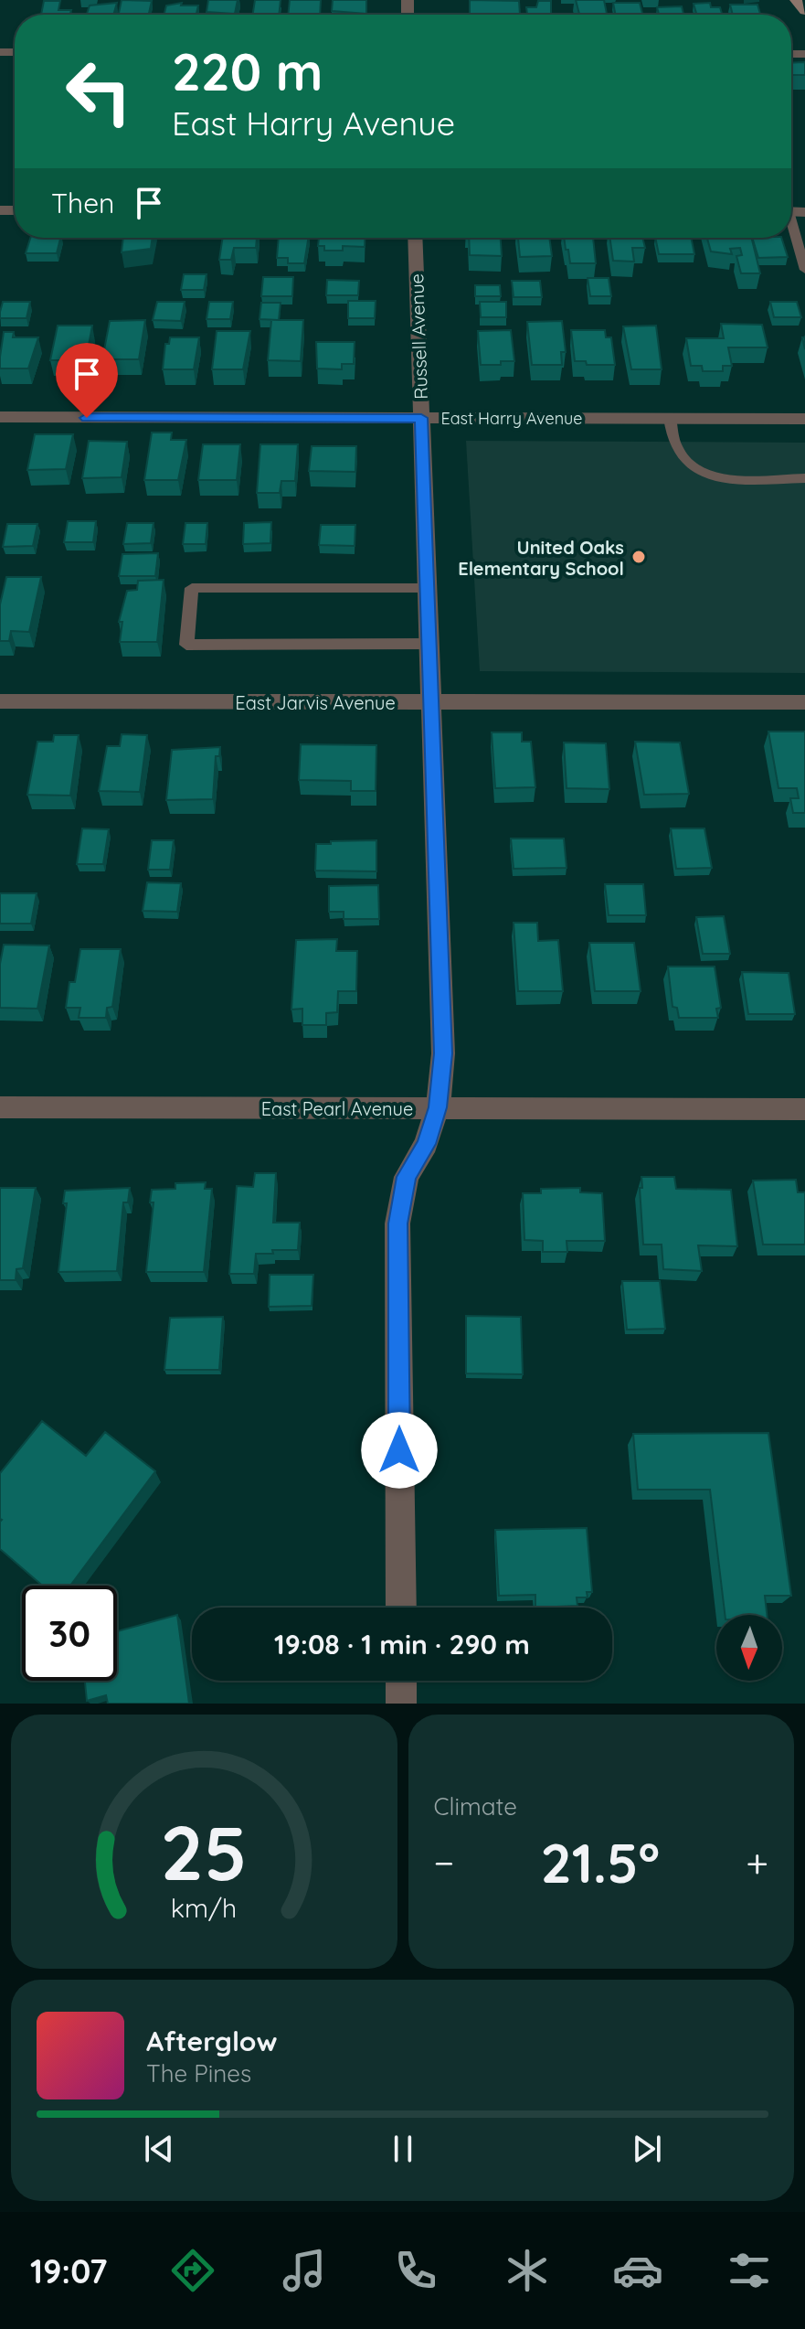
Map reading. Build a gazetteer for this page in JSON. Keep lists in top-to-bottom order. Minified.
{"streets":{"street":["Russell Avenue","East Harry Avenue","East Jarvis Avenue","East Pearl Avenue"]},"crossings":[["Russell Avenue","East Harry Avenue"],["Russell Avenue","East Jarvis Avenue"],["Russell Avenue","East Pearl Avenue"]],"places":["United Oaks Elementary School"],"north":"bottom","page":{"turn":["220 m","East Harry Avenue"],"then":"Then","limit":"30","trip":"19:08 · 1 min · 290 m","tile":"Climate","heat":["−","21.5°","+"],"song":["Afterglow","The Pines"],"tabs":"19:07","gauge":["25","km/h"]}}
